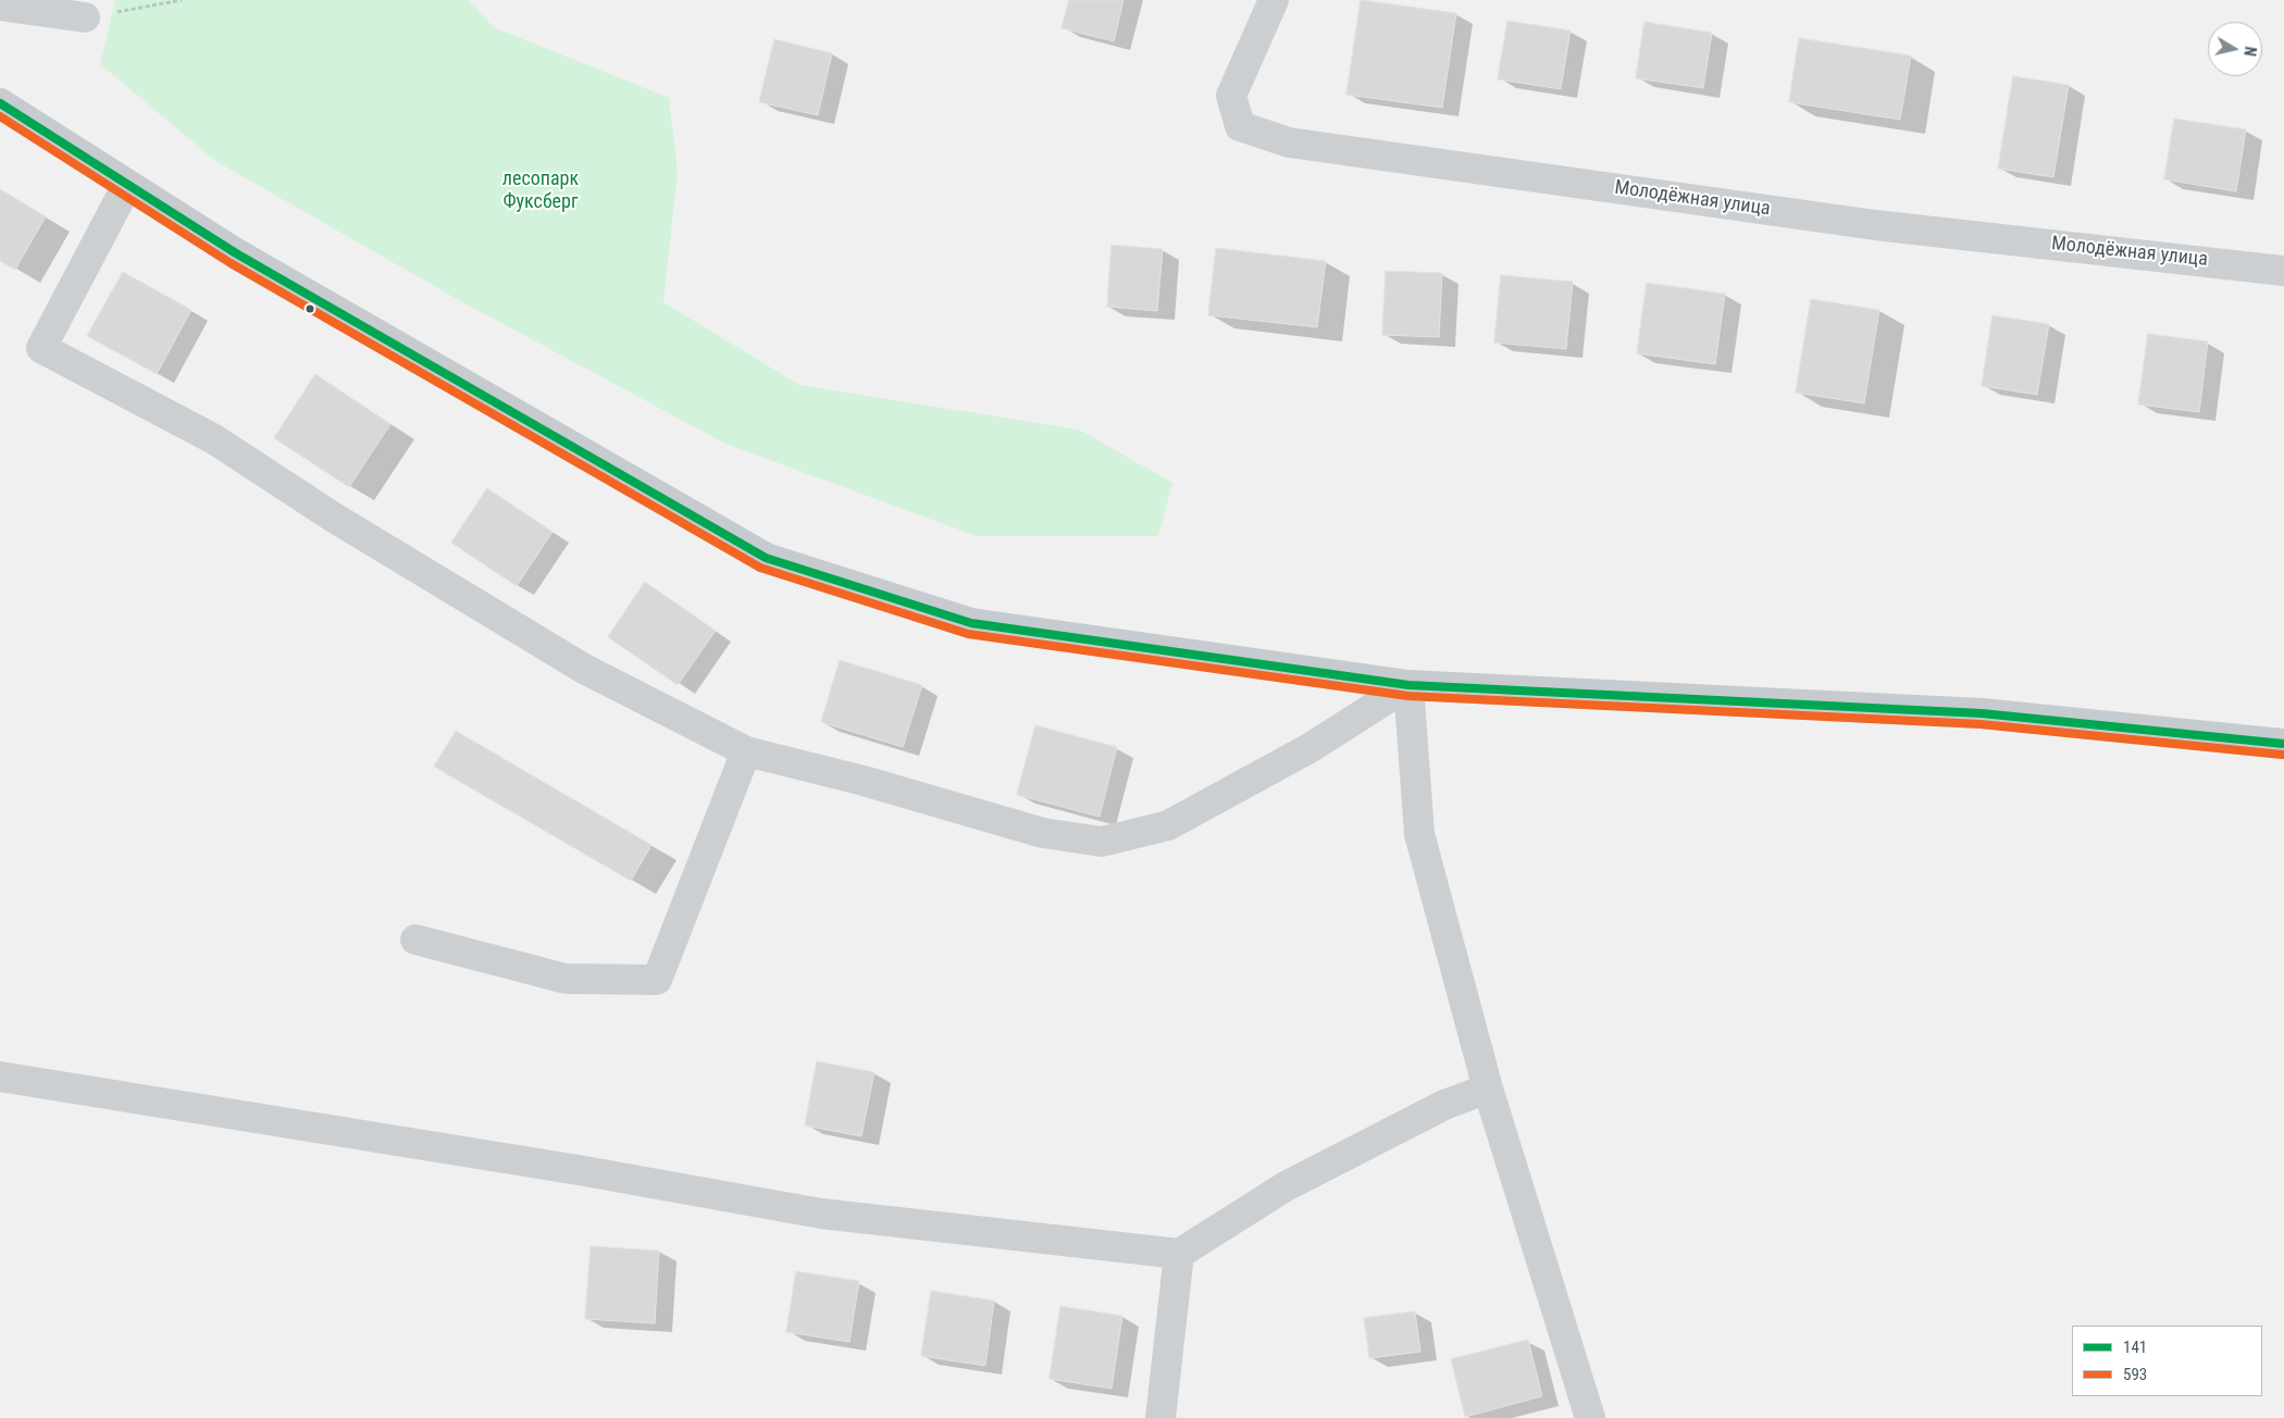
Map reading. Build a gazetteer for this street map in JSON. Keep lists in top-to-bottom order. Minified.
{"streets":{"street":["Молодёжная улица"]},"parks":["лесопарк Фуксберг"],"lines":["transit line 141","transit line 593"],"legend":["141","593"],"north":"right"}
